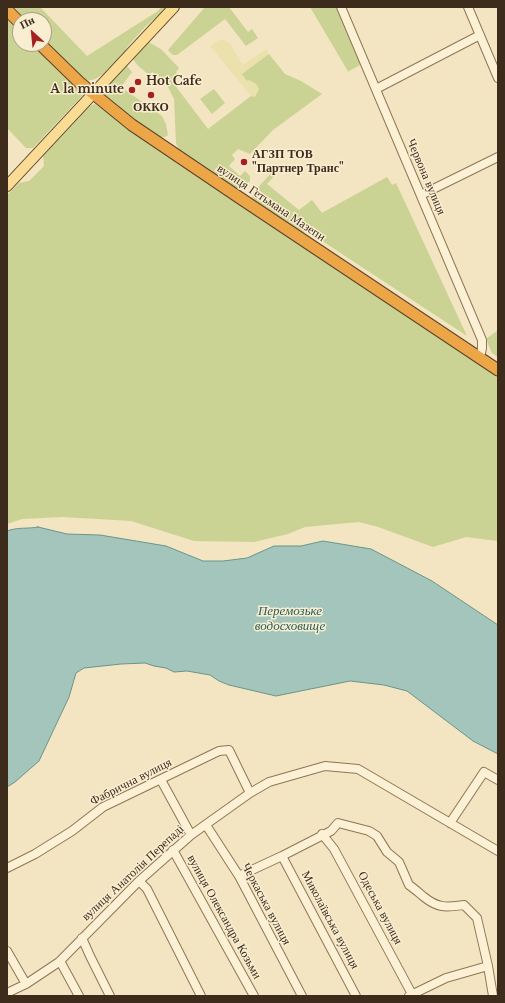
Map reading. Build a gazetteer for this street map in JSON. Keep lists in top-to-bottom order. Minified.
{"streets":{"highway":["вулиця Гетьмана Мазепи"],"street":["Червона вулиця","Фабрична вулиця","вулиця Анатолія Перепаді","Черкаська вулиця","Одеська вулиця","вулиця Олександра Козьми","Миколаївська вулиця"]},"crossings":[["Червона вулиця","вулиця Гетьмана Мазепи"],["Фабрична вулиця","вулиця Анатолія Перепаді"],["вулиця Анатолія Перепаді","Черкаська вулиця"],["вулиця Анатолія Перепаді","вулиця Олександра Козьми"]],"water":["Перемозьке водосховище"],"places":["Hot Cafe","A la minute","ОККО","АГЗП ТОВ \"Партнер Транс\""],"north":"top left"}
